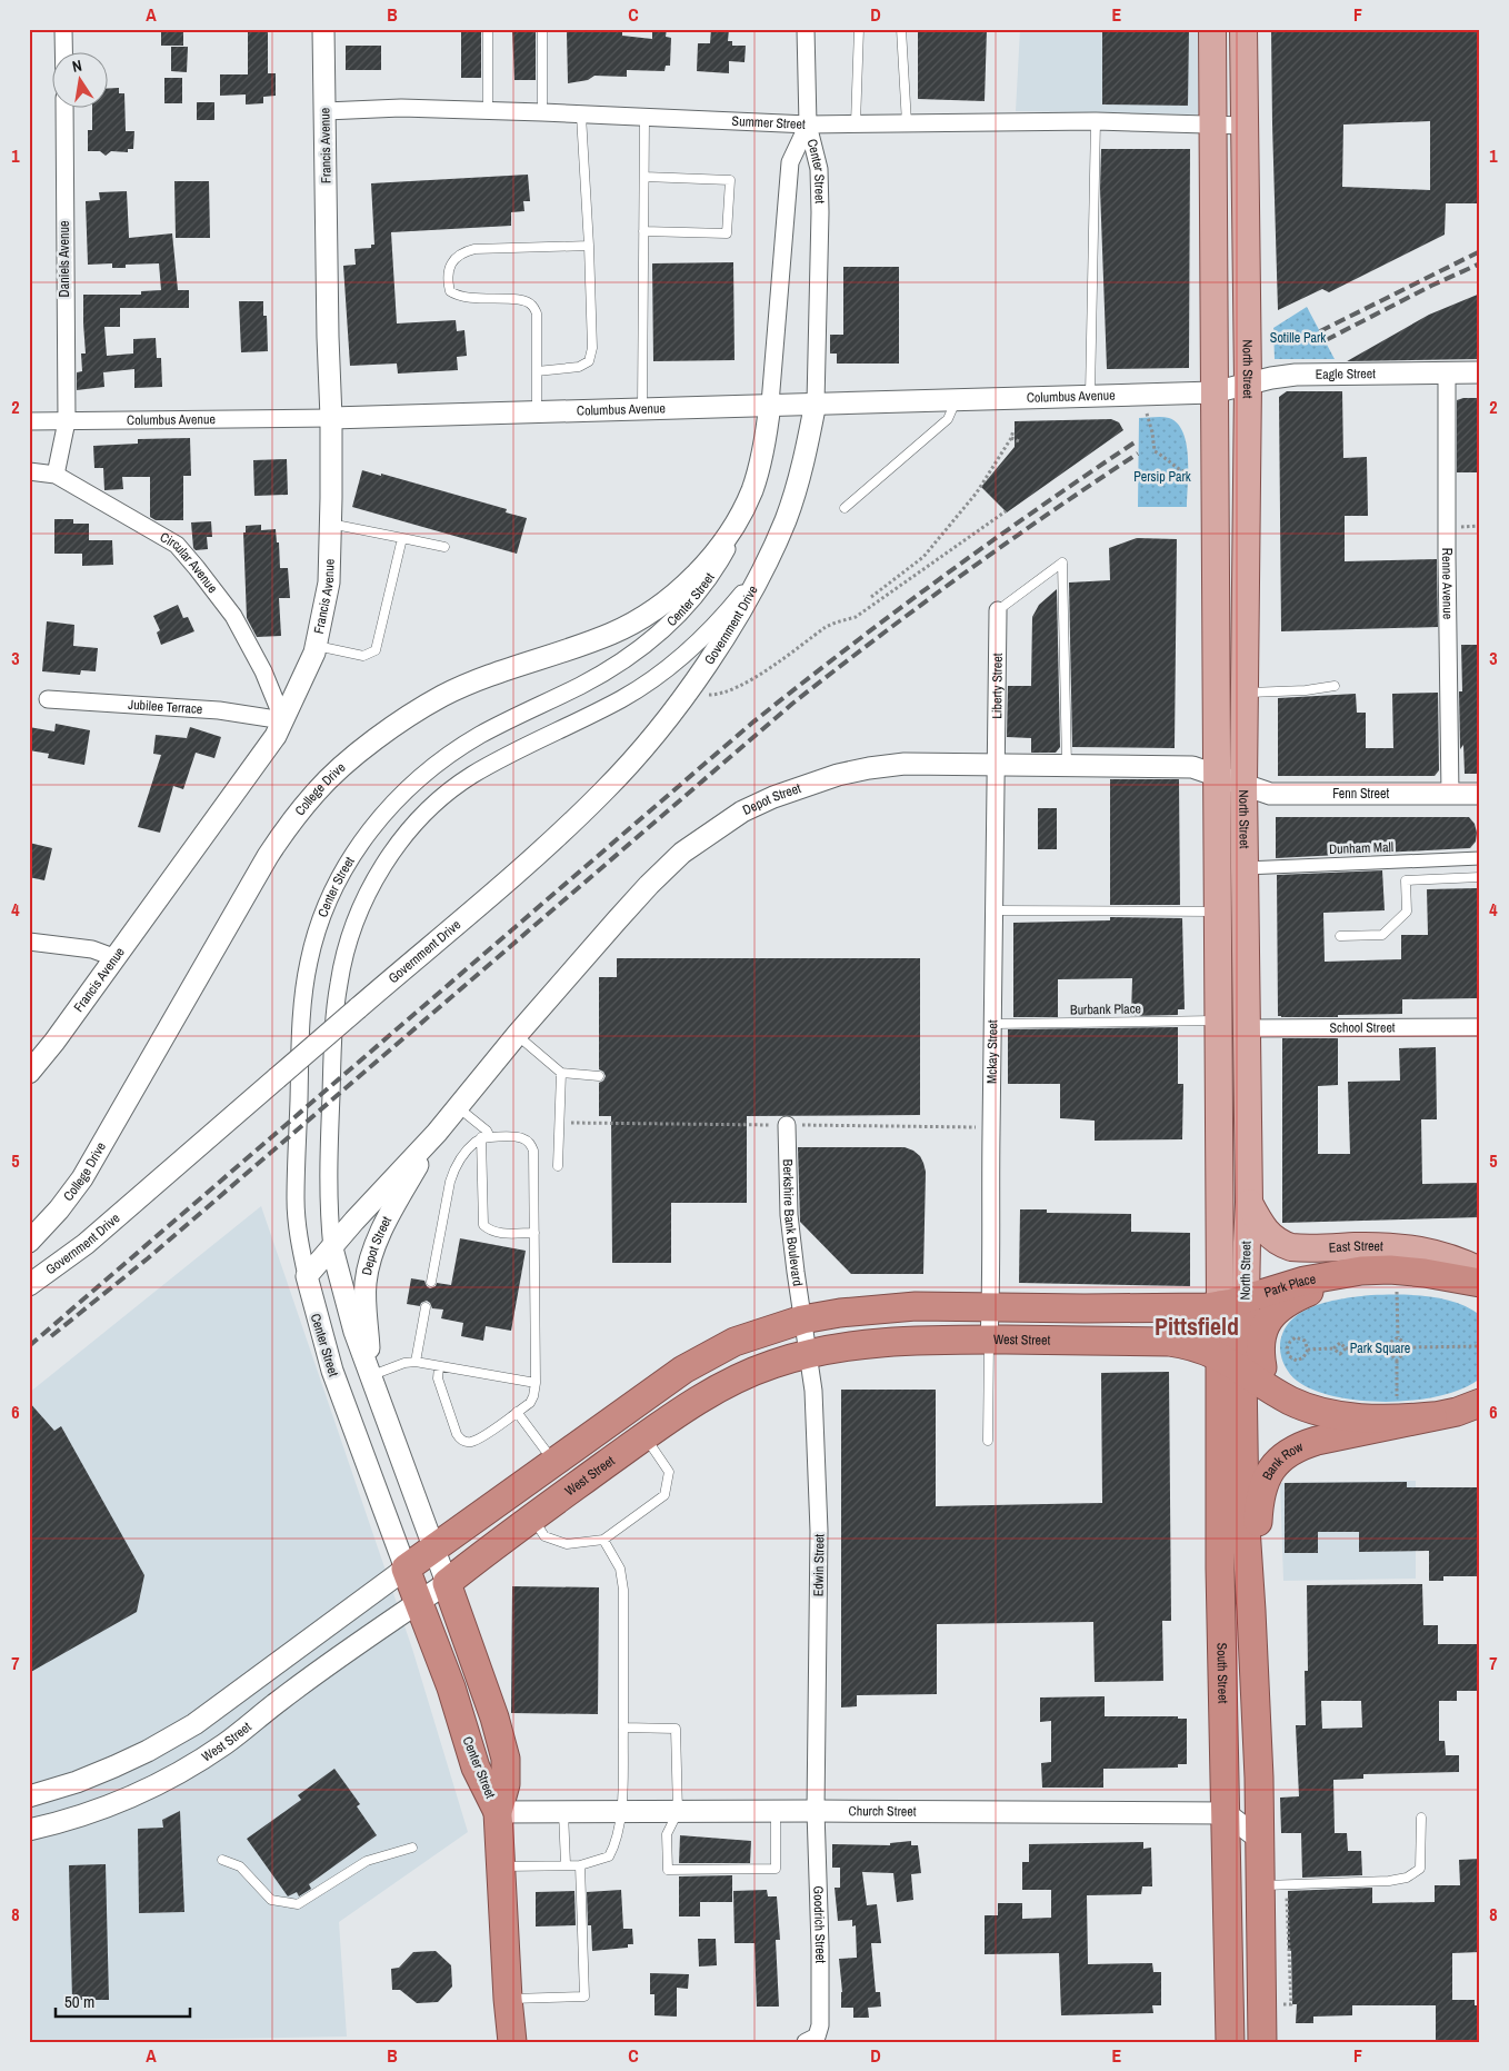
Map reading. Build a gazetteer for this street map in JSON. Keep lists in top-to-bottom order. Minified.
{"streets":{"highway":["Center Street","North Street","Park Place","West Street","Bank Row","South Street"],"main road":["East Street"],"street":["Summer Street","Francis Avenue","Daniels Avenue","Eagle Street","Columbus Avenue","Circular Avenue","Renne Avenue","Government Drive","Liberty Street","Jubilee Terrace","College Drive","Fenn Street","Depot Street","Dunham Mall","School Street","Mckay Street","Berkshire Bank Boulevard","Edwin Street","Church Street","Goodrich Street"],"lane":["Burbank Place"]},"crossings":[["Summer Street","Francis Avenue"],["Summer Street","Center Street"],["Summer Street","North Street"],["Francis Avenue","Columbus Avenue"],["Francis Avenue","Circular Avenue"],["Francis Avenue","Jubilee Terrace"],["Center Street","Columbus Avenue"],["Center Street","Government Drive"],["Center Street","College Drive"],["Center Street","Depot Street"],["Center Street","West Street"],["Center Street","Church Street"],["Daniels Avenue","Columbus Avenue"],["Daniels Avenue","Circular Avenue"],["North Street","Eagle Street"],["North Street","Columbus Avenue"],["North Street","Fenn Street"],["North Street","Depot Street"],["North Street","Dunham Mall"],["North Street","Burbank Place"],["North Street","School Street"],["North Street","East Street"],["North Street","Park Place"],["North Street","West Street"],["North Street","Bank Row"],["North Street","South Street"],["Eagle Street","Columbus Avenue"],["Eagle Street","Renne Avenue"],["Circular Avenue","Jubilee Terrace"],["Renne Avenue","Fenn Street"],["Liberty Street","Depot Street"],["Liberty Street","Mckay Street"],["Fenn Street","Depot Street"],["Depot Street","Mckay Street"],["Burbank Place","Mckay Street"],["Mckay Street","West Street"],["Berkshire Bank Boulevard","Edwin Street"],["Park Place","Bank Row"],["West Street","Bank Row"],["West Street","Edwin Street"],["West Street","South Street"],["Bank Row","South Street"],["Edwin Street","Church Street"],["Edwin Street","Goodrich Street"],["South Street","Church Street"],["Church Street","Goodrich Street"]],"districts":["Pittsfield"],"parks":["Sotille Park","Persip Park","Park Square"],"scale_bar":"50 m","north":"top","grid":{"columns":["A","B","C","D","E","F"],"rows":["1","2","3","4","5","6","7","8"]}}
